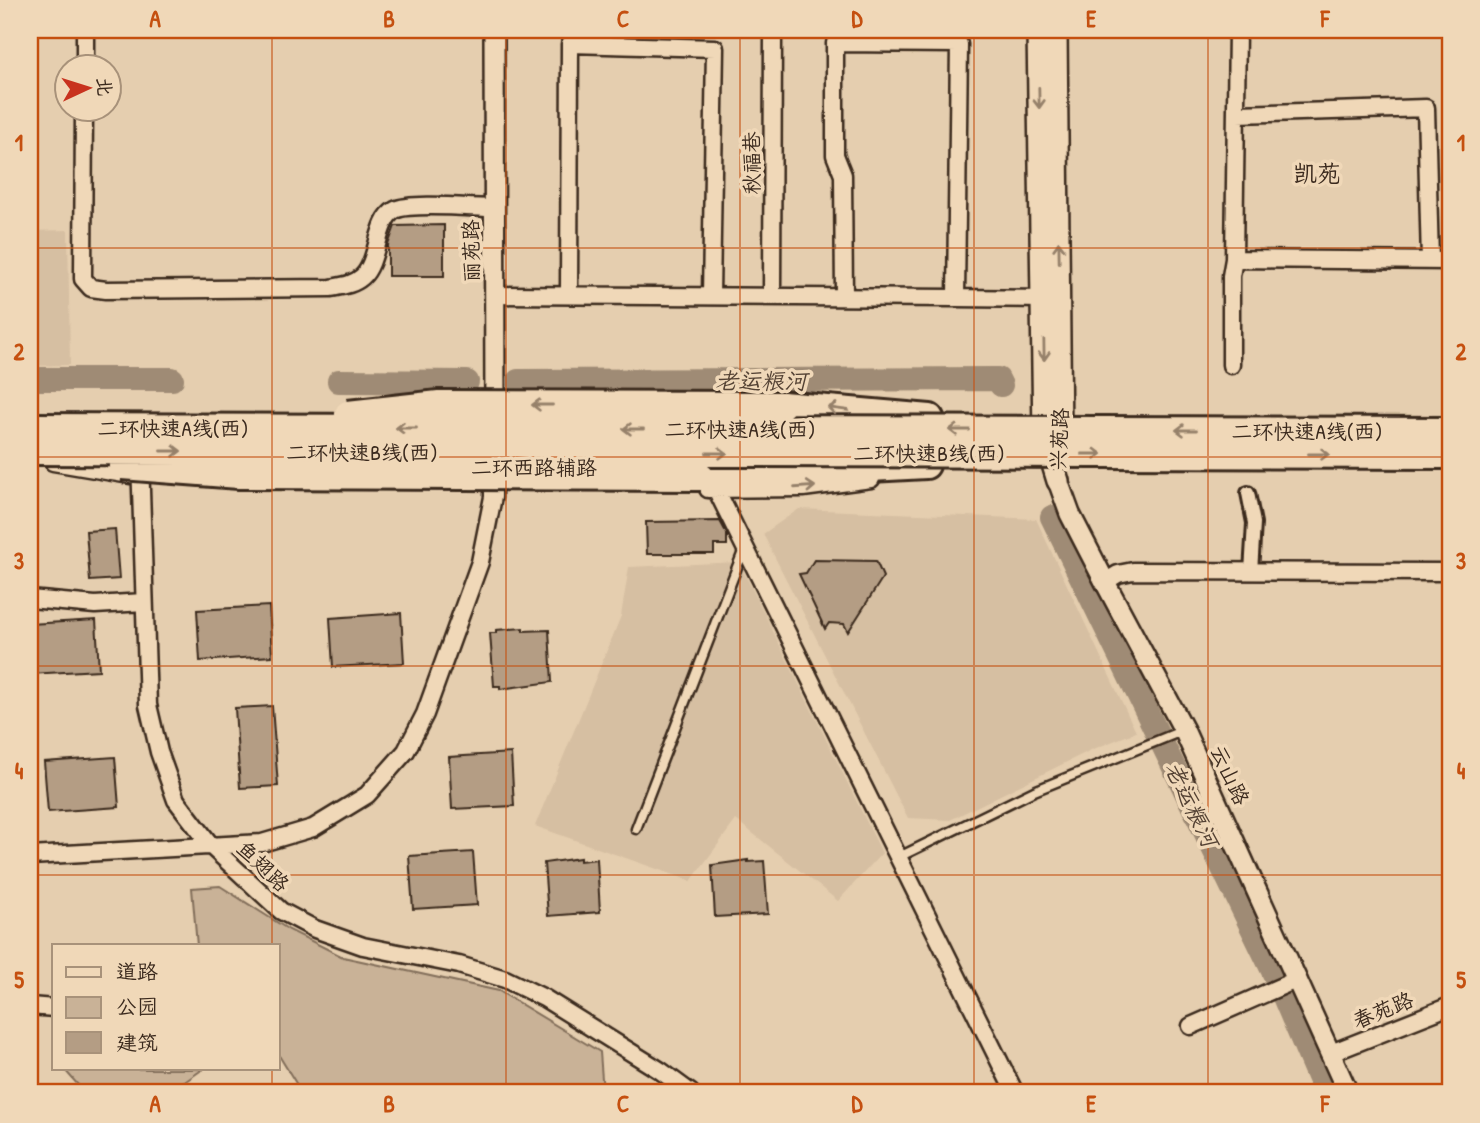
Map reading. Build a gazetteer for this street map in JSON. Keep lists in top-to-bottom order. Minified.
{"streets":{"highway":["二环快速A线(西)","二环快速B线(西)"],"main road":["兴苑路"],"street":["秋福巷","丽苑路","二环西路辅路","云山路","鱼翅路","春苑路"]},"crossings":[["丽苑路","二环西路辅路"],["二环快速A线(西)","鱼翅路"],["兴苑路","云山路"],["二环快速B线(西)","二环西路辅路"],["二环西路辅路","鱼翅路"],["云山路","春苑路"]],"districts":["凯苑"],"water":["老运粮河"],"legend":["道路","公园","建筑"],"north":"right","grid":{"columns":["A","B","C","D","E","F"],"rows":["1","2","3","4","5"]}}
